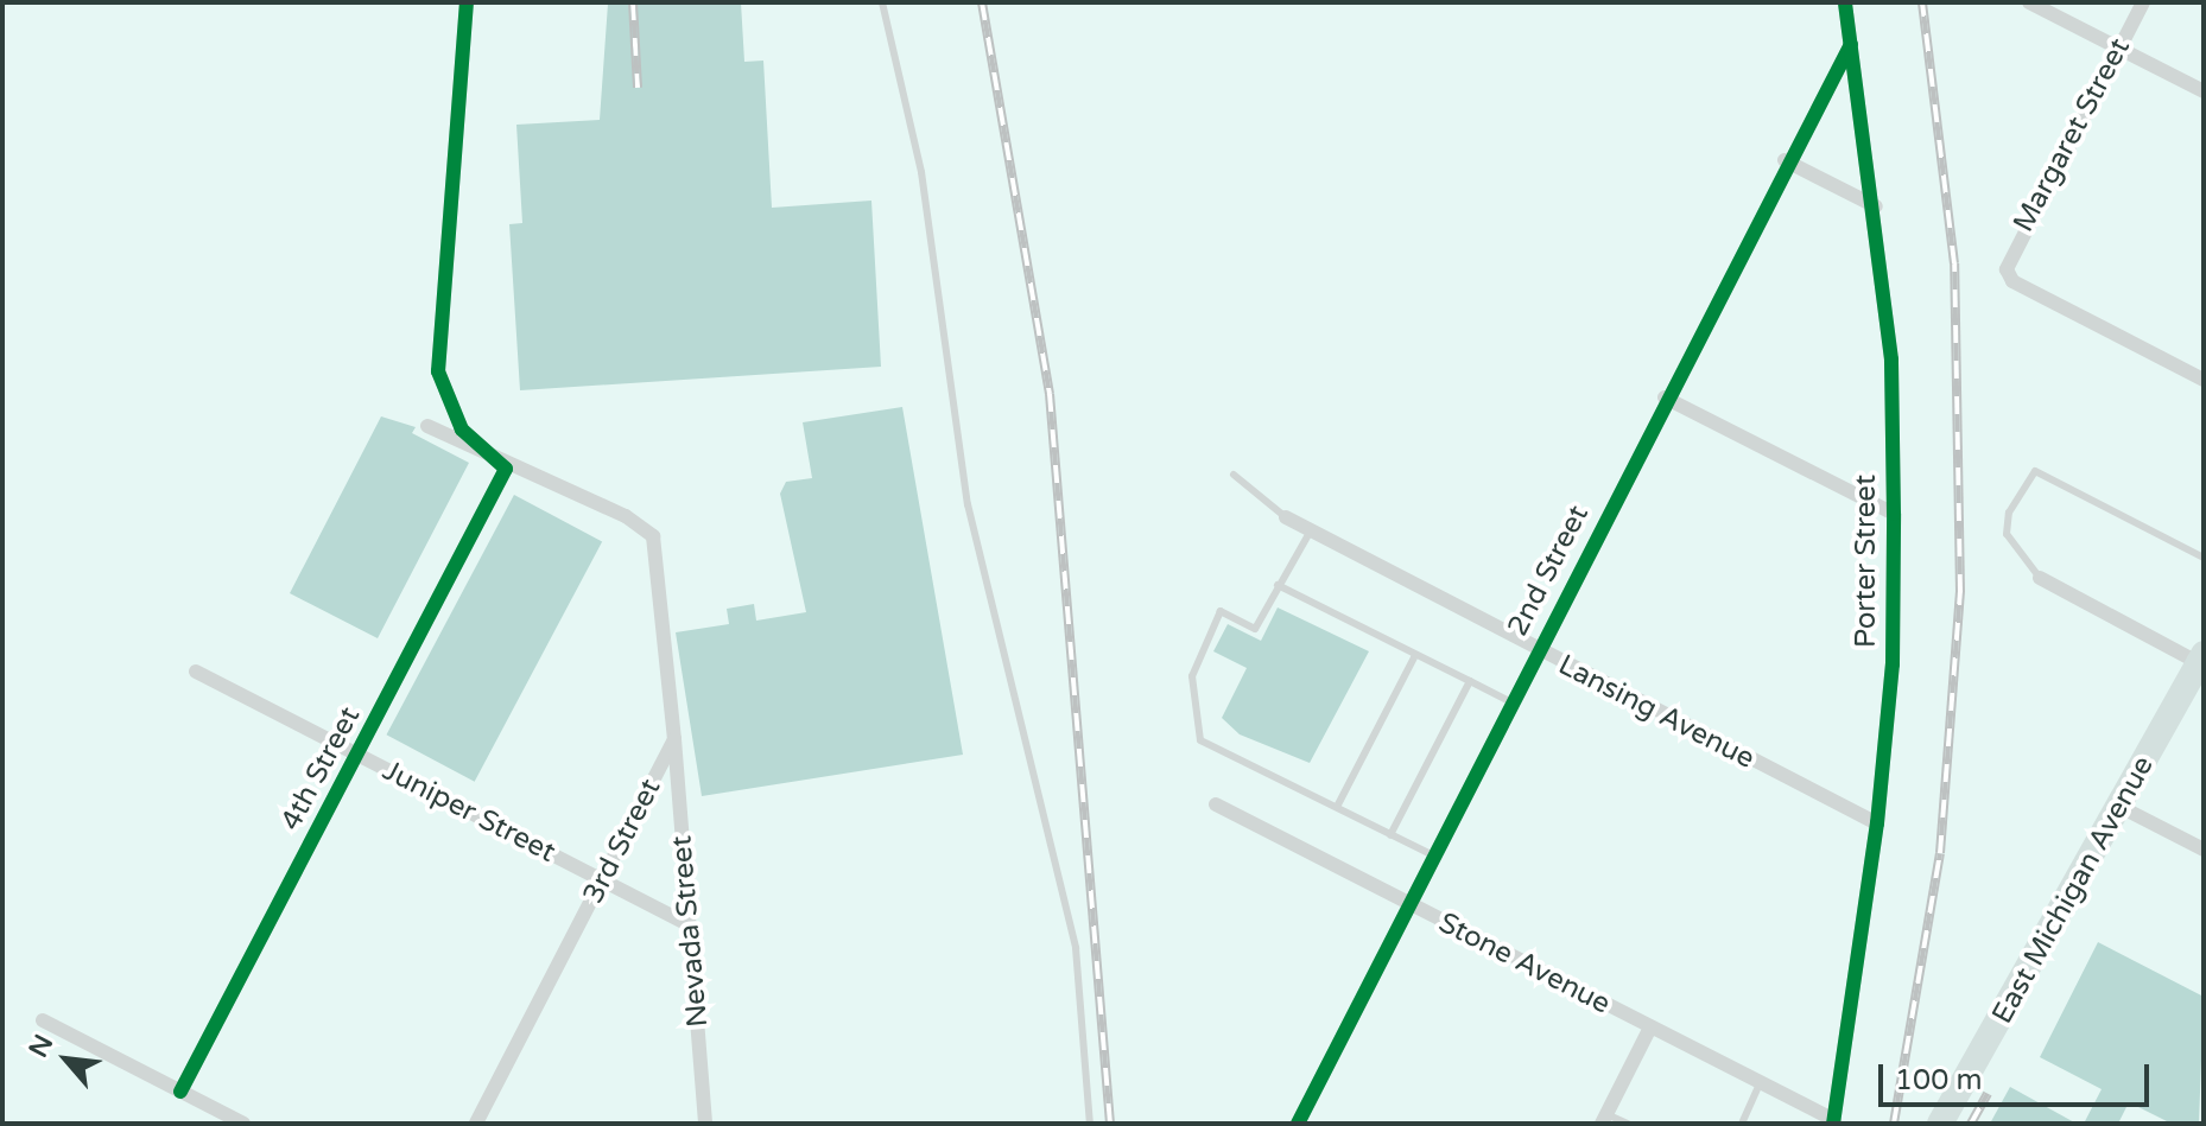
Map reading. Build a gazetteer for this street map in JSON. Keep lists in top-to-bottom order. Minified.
{"streets":{"highway":["East Michigan Avenue"],"street":["Margaret Street","Porter Street","2nd Street","Lansing Avenue","4th Street","Juniper Street","3rd Street","Nevada Street","Stone Avenue"]},"crossings":[["Porter Street","2nd Street"],["Porter Street","Lansing Avenue"],["Porter Street","Stone Avenue"],["2nd Street","Lansing Avenue"],["2nd Street","Stone Avenue"],["4th Street","Juniper Street"],["Juniper Street","3rd Street"],["Juniper Street","Nevada Street"],["3rd Street","Nevada Street"]],"scale_bar":"100 m","north":"top left"}
